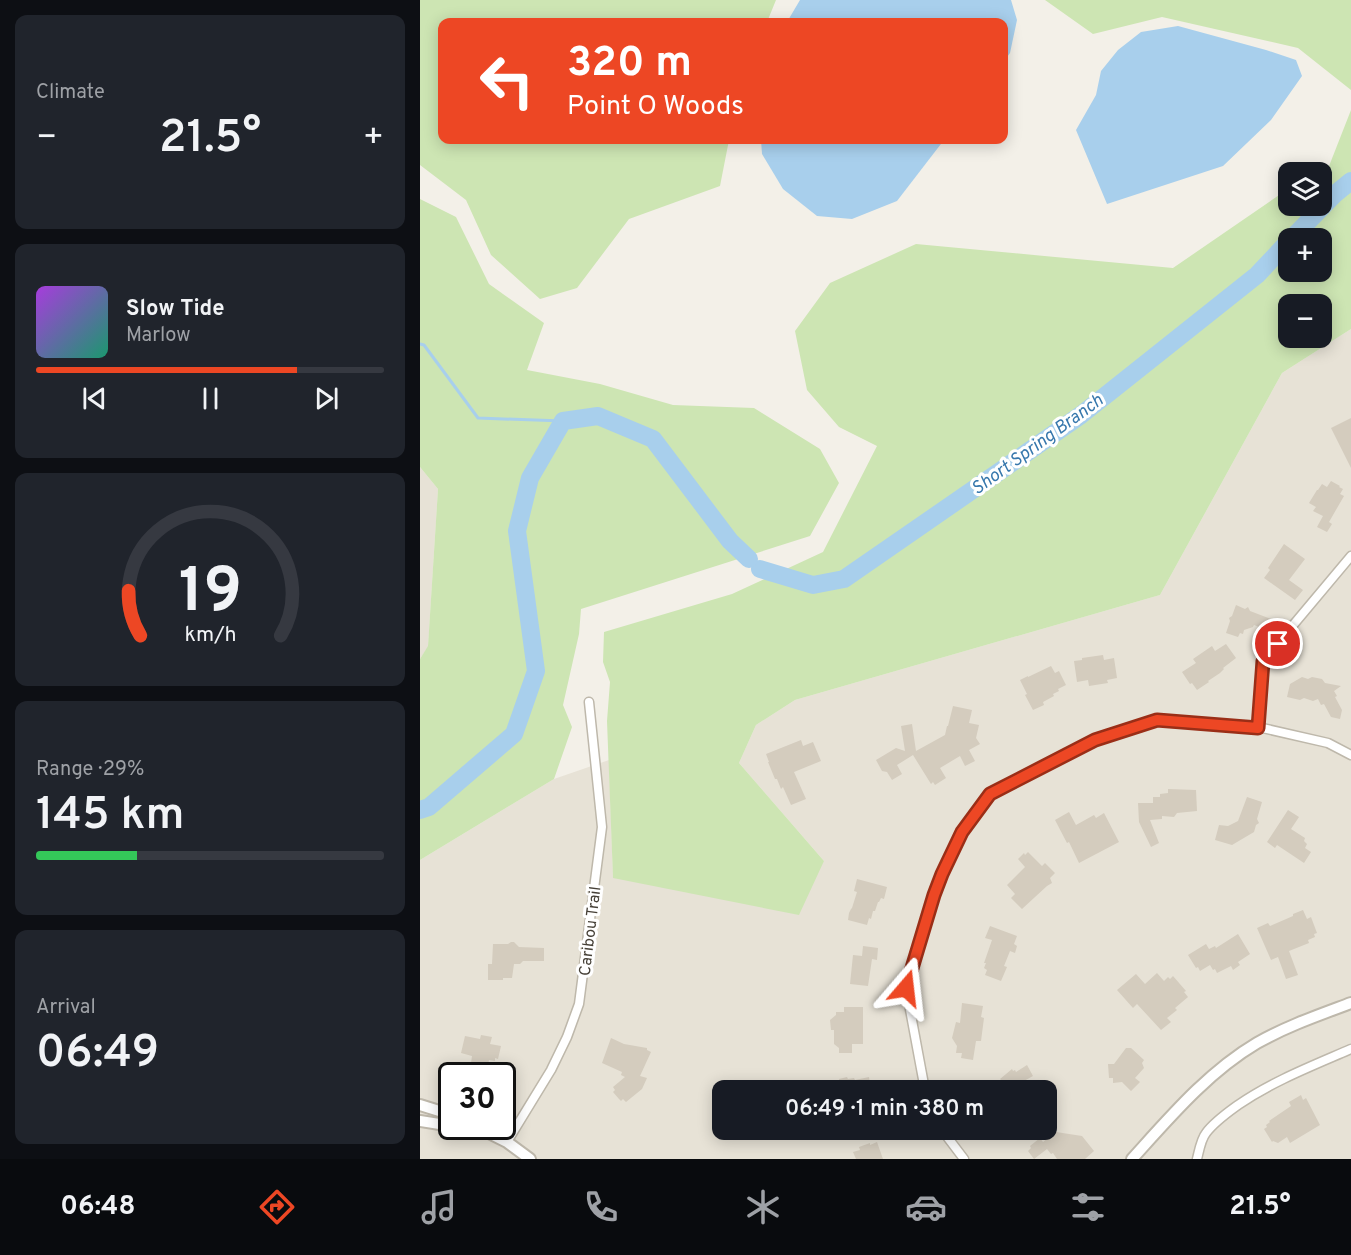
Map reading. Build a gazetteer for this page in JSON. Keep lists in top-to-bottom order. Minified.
{"streets":{"street":["Caribou Trail"]},"water":["Short Spring Branch"],"page":{"tile":["Climate",["Range · 29%","145 km"],["Arrival","06:49"]],"turn":["320 m","Point O Woods"],"heat":["−","21.5°","+"],"map_buttons":["+","−"],"song":["Slow Tide","Marlow"],"limit":"30","trip":"06:49 · 1 min · 380 m","tabs":["06:48","21.5°"],"gauge":["19","km/h"]}}
